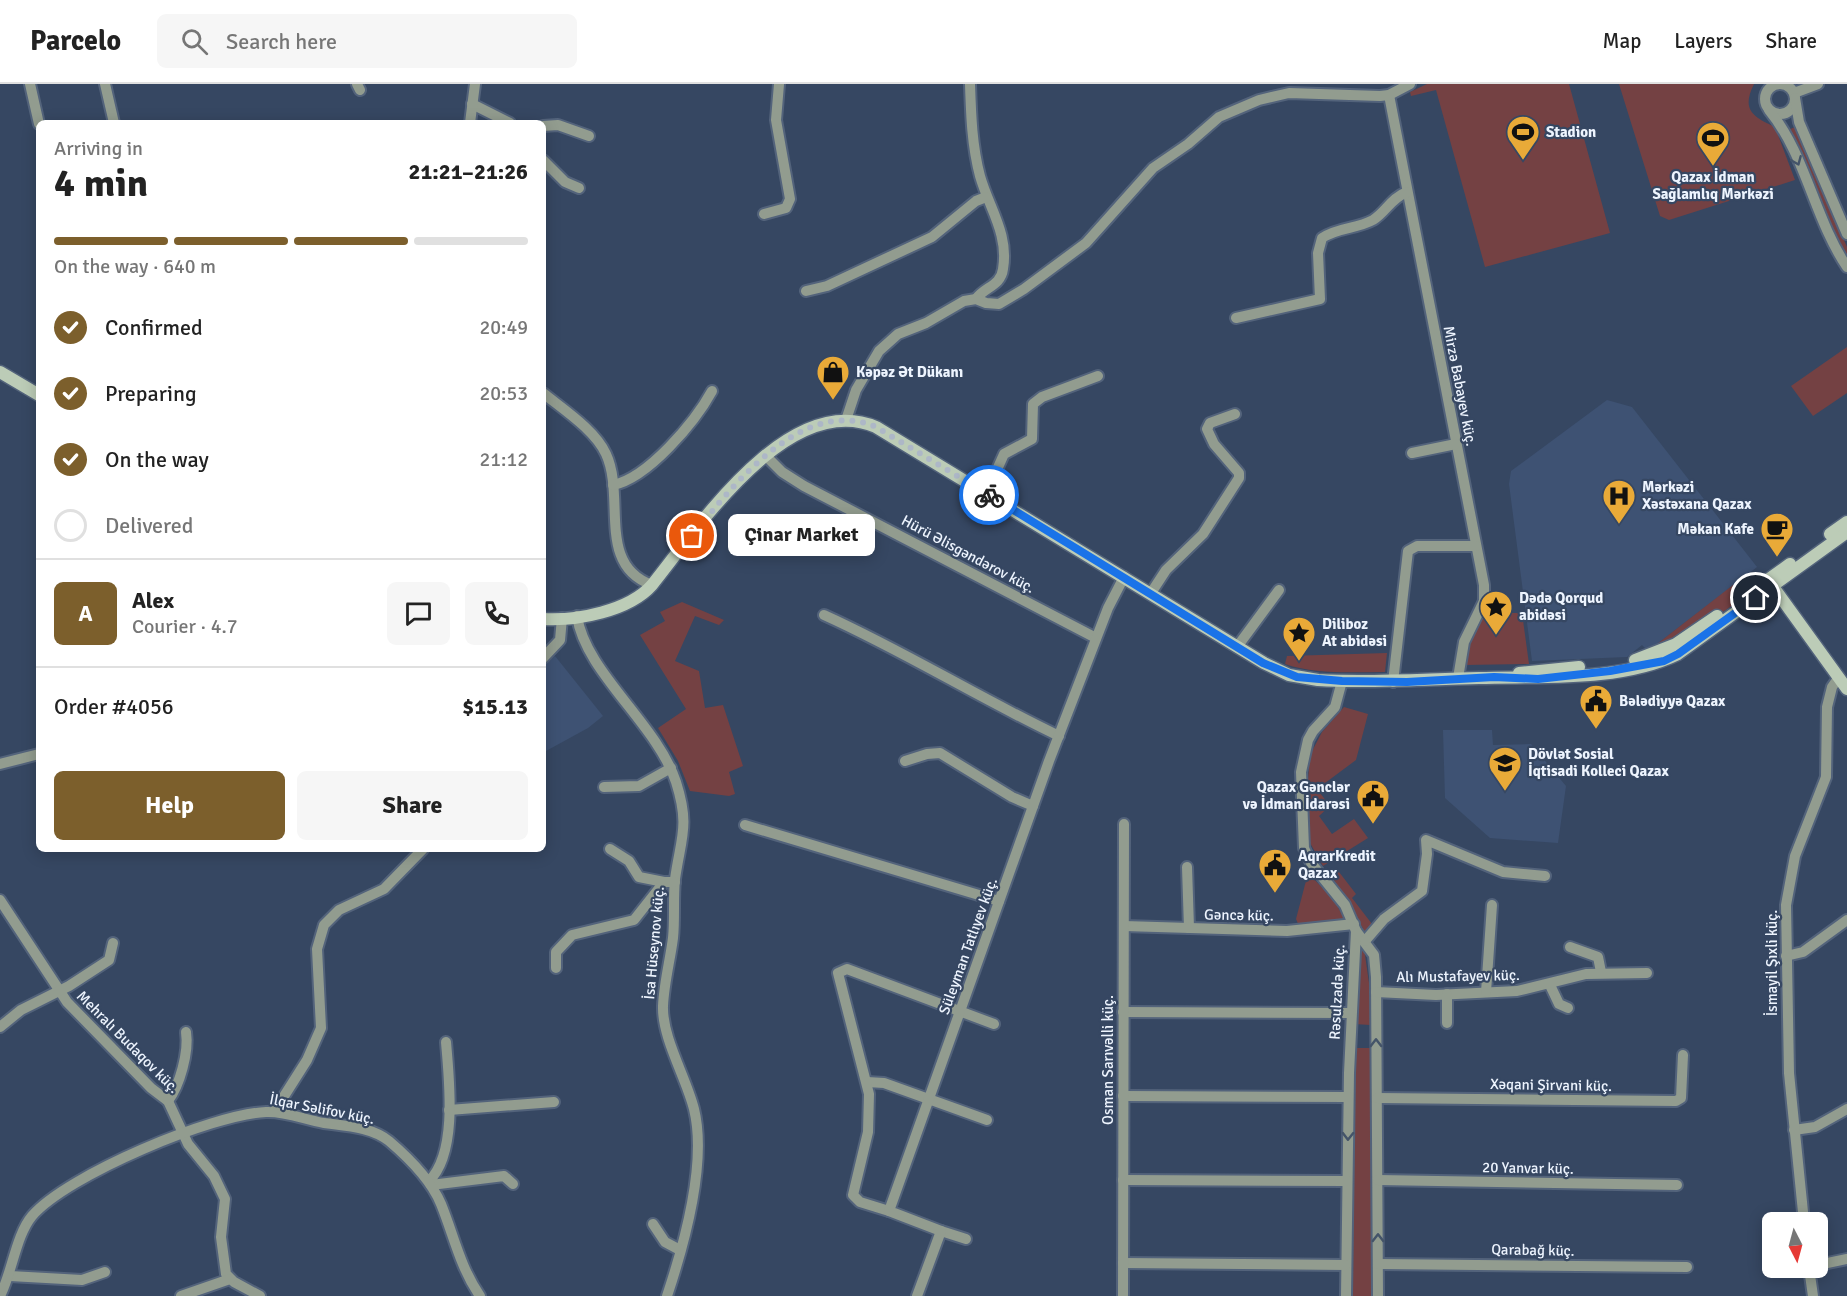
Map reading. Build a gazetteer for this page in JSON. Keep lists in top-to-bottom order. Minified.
{"streets":{"street":["Mirzə Babayev küç.","Hürü Əlisgəndərov küç.","Gəncə küç.","İsa Hüseynov küç.","Süleyman Tatlıyev küç.","İsmayil Şıxli küç.","Alı Mustafayev küç.","Rəsulzadə küç.","Mehralı Budaqov küç.","Osman Sarıvəlli küç.","Xəqani Şirvani küç.","İlqar Səlifov küç.","20 Yanvar küç.","Qarabağ küç."]},"crossings":[["Hürü Əlisgəndərov küç.","Süleyman Tatlıyev küç."],["Gəncə küç.","Rəsulzadə küç."],["Gəncə küç.","Osman Sarıvəlli küç."],["Mehralı Budaqov küç.","İlqar Səlifov küç."]],"places":{"sports":["Stadion","Qazax İdman Sağlamlıq Mərkəzi"],"shop":["Kəpəz Ət Dükanı"],"hospital":["Mərkəzi Xəstəxana Qazax"],"other":["Çinar Market"],"cafe":["Məkan Kafe"],"place":["Dədə Qorqud abidəsi","Diliboz At abidəsi"],"public building":["Bələdiyyə Qazax","Qazax Gənclər və İdman İdarəsi","AqrarKredit Qazax"],"school or university":["Dövlət Sosial İqtisadi Kolleci Qazax"]},"north":"bottom","page":{"header":"Parcelo","search":"Search here","nav":["Map","Layers","Share"],"heading":["4 min","Arriving in","21:21–21:26"],"panel":["Alex","Courier · 4.7","Order #4056","$15.13"],"bar":"On the way · 640 m","list":[["Confirmed","20:49"],["Preparing","20:53"],["On the way","21:12"],"Delivered"],"bubble":"Çinar Market","round":"A","buttons":["Help","Share"]}}
